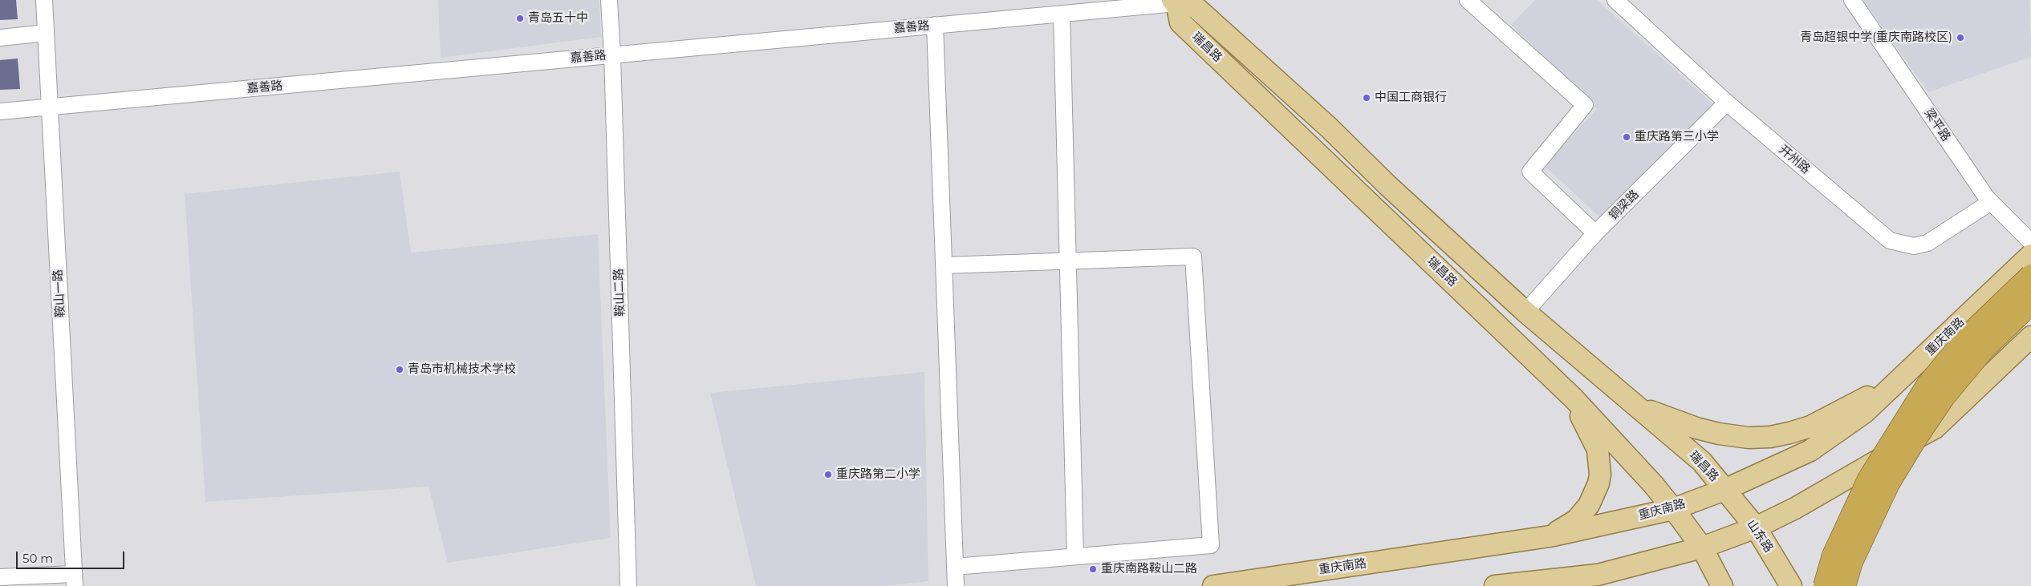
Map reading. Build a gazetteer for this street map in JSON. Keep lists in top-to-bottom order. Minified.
{"streets":{"main road":["瑞昌路","重庆南路","山东路"],"street":["嘉善路","梁平路","开州路","铜梁路","鞍山二路","鞍山一路"]},"crossings":[["嘉善路","瑞昌路"],["嘉善路","鞍山二路"],["嘉善路","鞍山一路"],["瑞昌路","铜梁路"],["瑞昌路","重庆南路"],["瑞昌路","山东路"],["梁平路","开州路"],["开州路","铜梁路"],["重庆南路","山东路"]],"places":["青岛五十中","青岛超银中学(重庆南路校区)","中国工商银行","重庆路第三小学","青岛市机械技术学校","重庆路第二小学","重庆南路鞍山二路"],"scale_bar":"50 m"}
